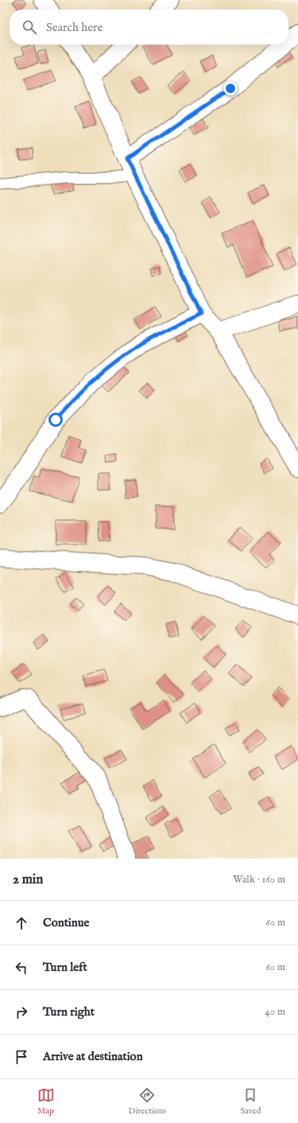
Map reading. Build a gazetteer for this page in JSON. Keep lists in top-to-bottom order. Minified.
{"page":{"search":"Search here","heading":["2 min","Walk · 160 m"],"list":[["Continue","60 m"],["Turn left","60 m"],["Turn right","40 m"],"Arrive at destination"],"nav":["Map","Directions","Saved"]}}
